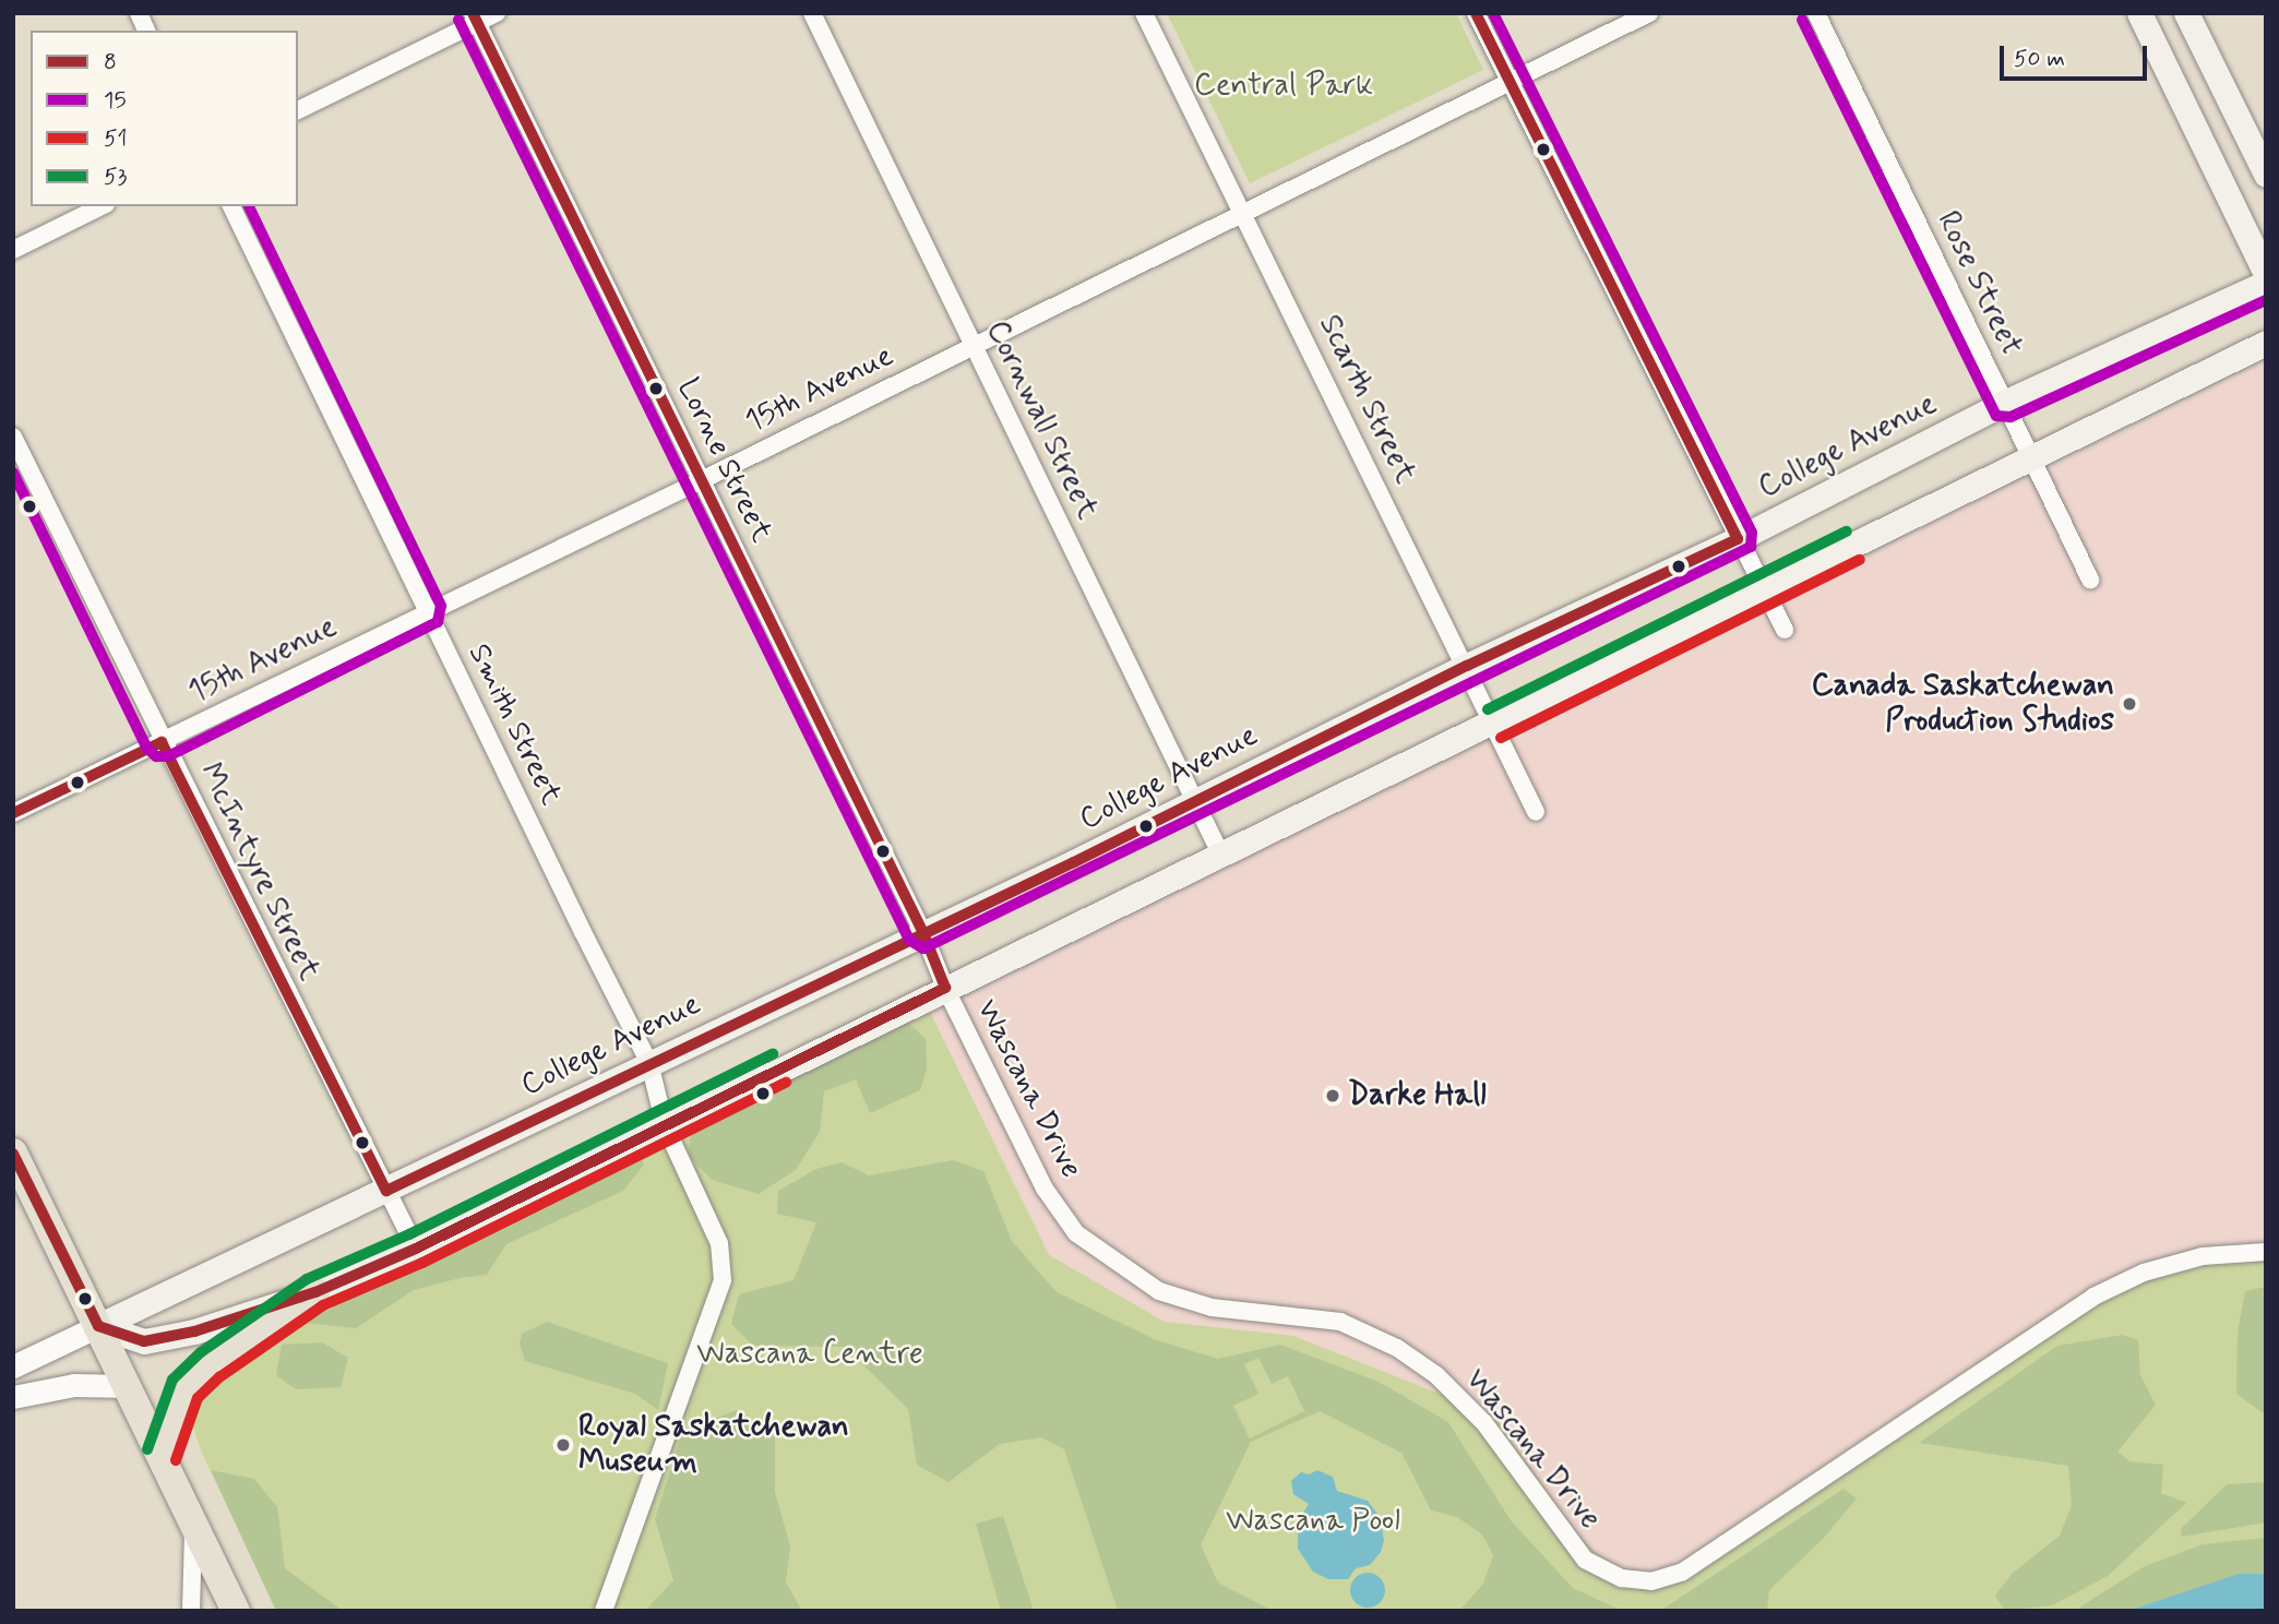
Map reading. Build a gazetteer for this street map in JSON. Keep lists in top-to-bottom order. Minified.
{"streets":{"main road":["College Avenue"],"street":["Rose Street","15th Avenue","Scarth Street","Cornwall Street","Lorne Street","Smith Street","McIntyre Street","Wascana Drive"]},"crossings":[["Rose Street","College Avenue"],["15th Avenue","Scarth Street"],["15th Avenue","Cornwall Street"],["15th Avenue","Lorne Street"],["15th Avenue","Smith Street"],["15th Avenue","McIntyre Street"],["Scarth Street","College Avenue"],["Cornwall Street","College Avenue"],["College Avenue","Lorne Street"],["College Avenue","Smith Street"],["College Avenue","McIntyre Street"],["College Avenue","Wascana Drive"],["Lorne Street","Wascana Drive"]],"parks":["Central Park","Wascana Centre","Wascana Pool"],"places":["Canada Saskatchewan Production Studios","Darke Hall","Royal Saskatchewan Museum"],"lines":["transit line 8","transit line 15","transit line 53","transit line 51"],"legend":["8","15","51","53"],"scale_bar":"50 m"}
